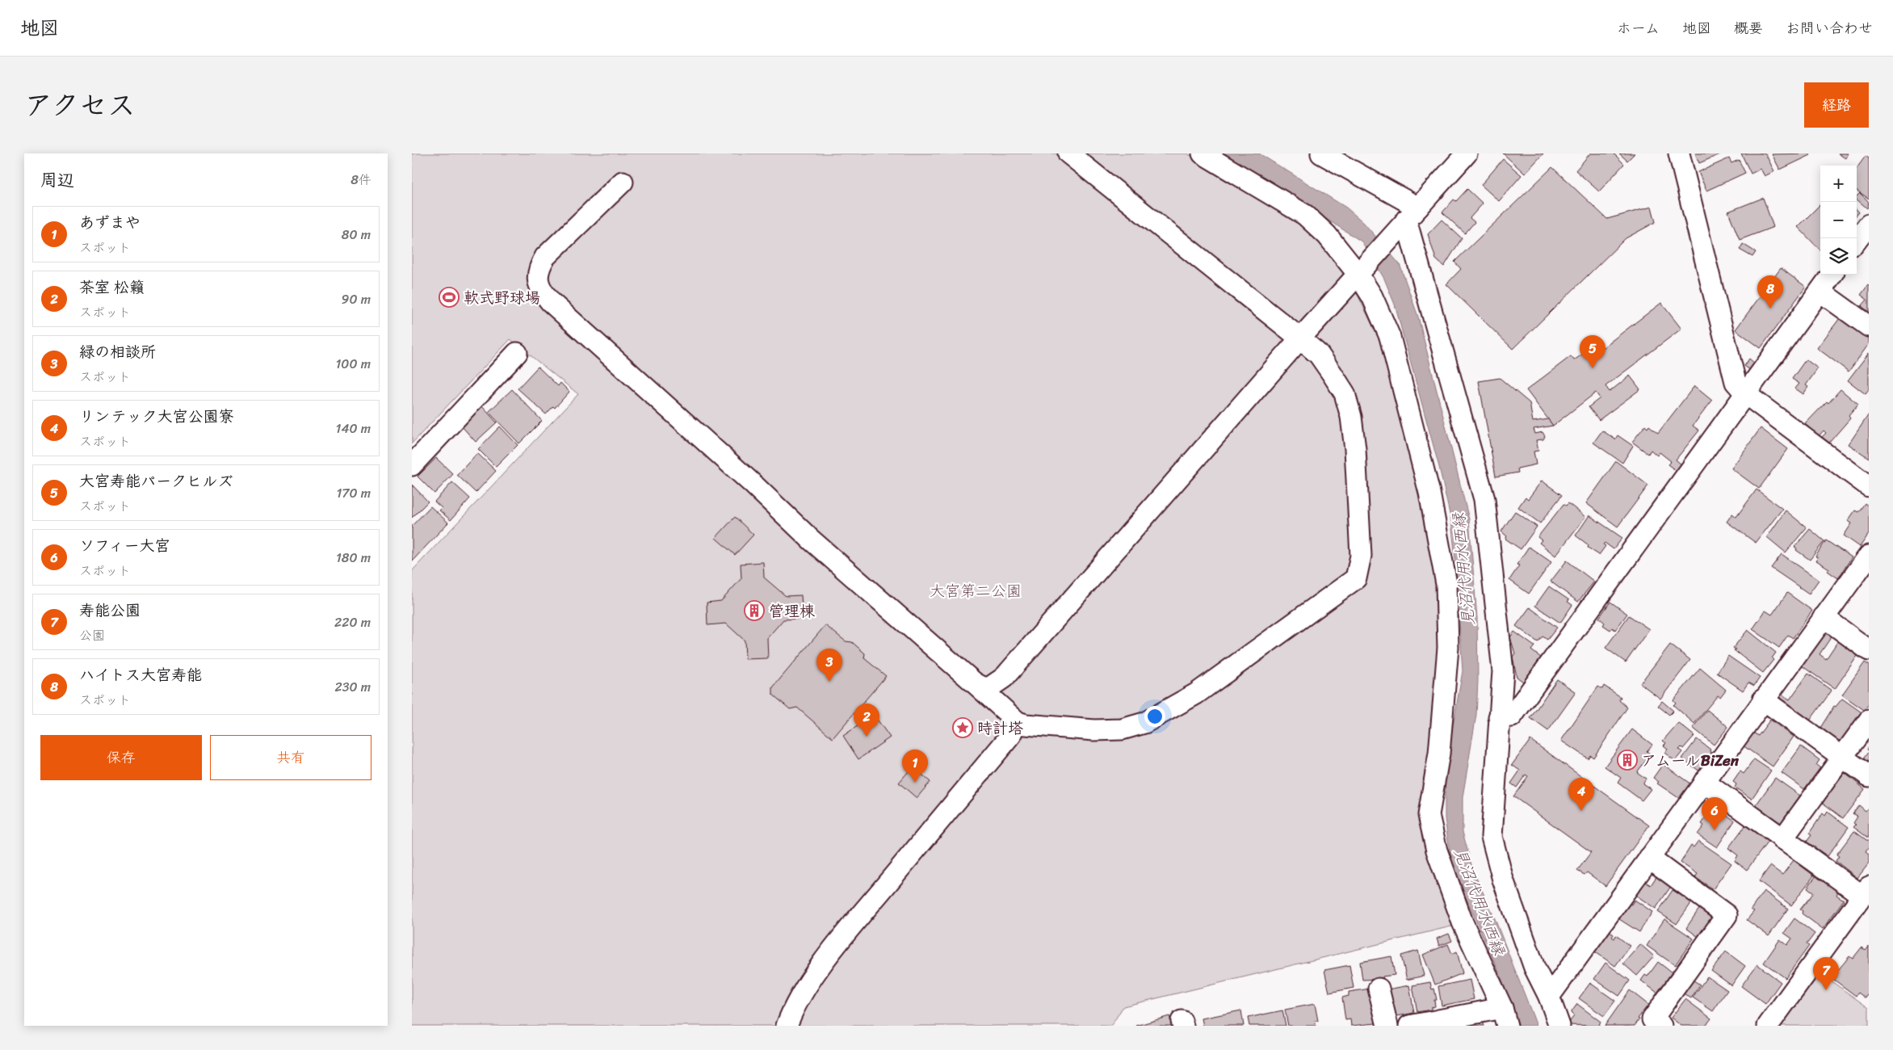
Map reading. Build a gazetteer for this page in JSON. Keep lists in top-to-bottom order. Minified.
{"water":["見沼代用水西縁"],"parks":["大宮第二公園"],"places":{"sports":["軟式野球場"],"building":["管理棟","アムールBiZen"],"place":["時計塔"]},"page":{"header":"地図","nav":["ホーム","地図","概要","お問い合わせ"],"title":"アクセス","buttons":["経路",["保存","共有"]],"heading":["周辺","8件"],"map_buttons":["+","−"],"list":[{"mark":"1","name":"あずまや","note":"スポット","value":"80 m"},{"mark":"2","name":"茶室 松籟","note":"スポット","value":"90 m"},{"mark":"3","name":"緑の相談所","note":"スポット","value":"100 m"},{"mark":"4","name":"リンテック大宮公園寮","note":"スポット","value":"140 m"},{"mark":"5","name":"大宮寿能パークヒルズ","note":"スポット","value":"170 m"},{"mark":"6","name":"ソフィー大宮","note":"スポット","value":"180 m"},{"mark":"7","name":"寿能公園","note":"公園","value":"220 m"},{"mark":"8","name":"ハイトス大宮寿能","note":"スポット","value":"230 m"}],"pins":["8","5","3","2","1","4","6","7"]}}
